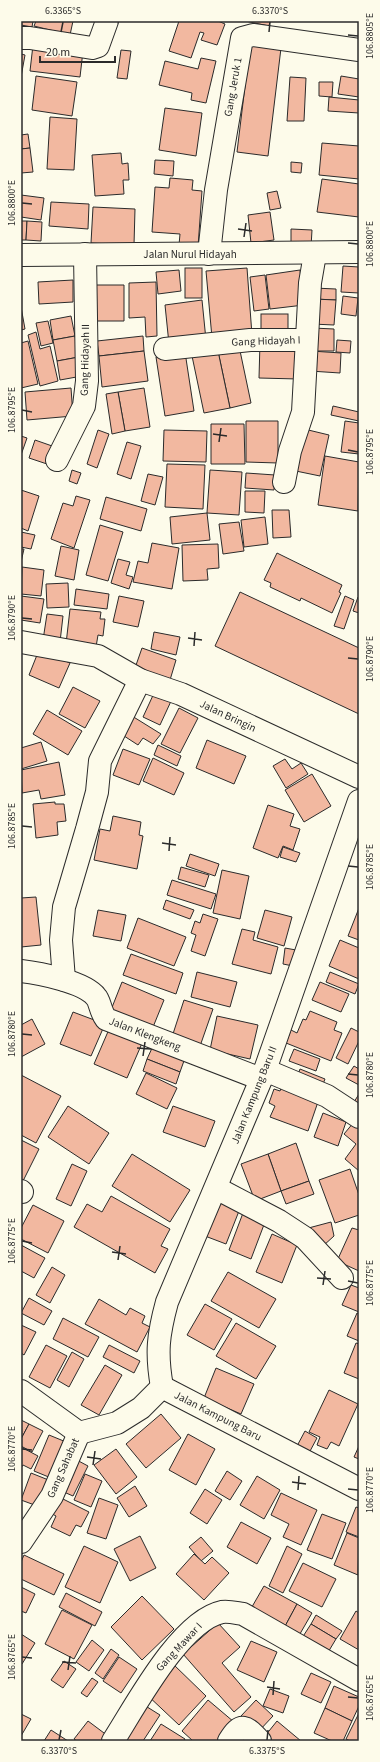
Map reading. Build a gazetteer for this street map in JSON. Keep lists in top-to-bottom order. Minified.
{"streets":{"street":["Gang Jeruk 1","Jalan Nurul Hidayah","Gang Hidayah I","Gang Hidayah II","Jalan Bringin","Jalan Klengkeng","Jalan Kampung Baru II","Jalan Kampung Baru","Gang Sahabat","Gang Mawar I"]},"crossings":[["Gang Jeruk 1","Jalan Nurul Hidayah"],["Jalan Nurul Hidayah","Gang Hidayah I"],["Jalan Nurul Hidayah","Gang Hidayah II"],["Jalan Klengkeng","Jalan Kampung Baru II"],["Jalan Kampung Baru II","Jalan Kampung Baru"],["Jalan Kampung Baru","Gang Sahabat"]],"scale_bar":"20 m","coordinates":["6.3365°S","6.3370°S","106.8805°E","106.8800°E","106.8795°E","106.8790°E","106.8785°E","106.8780°E","106.8775°E","106.8770°E","106.8765°E","6.3375°S"]}
